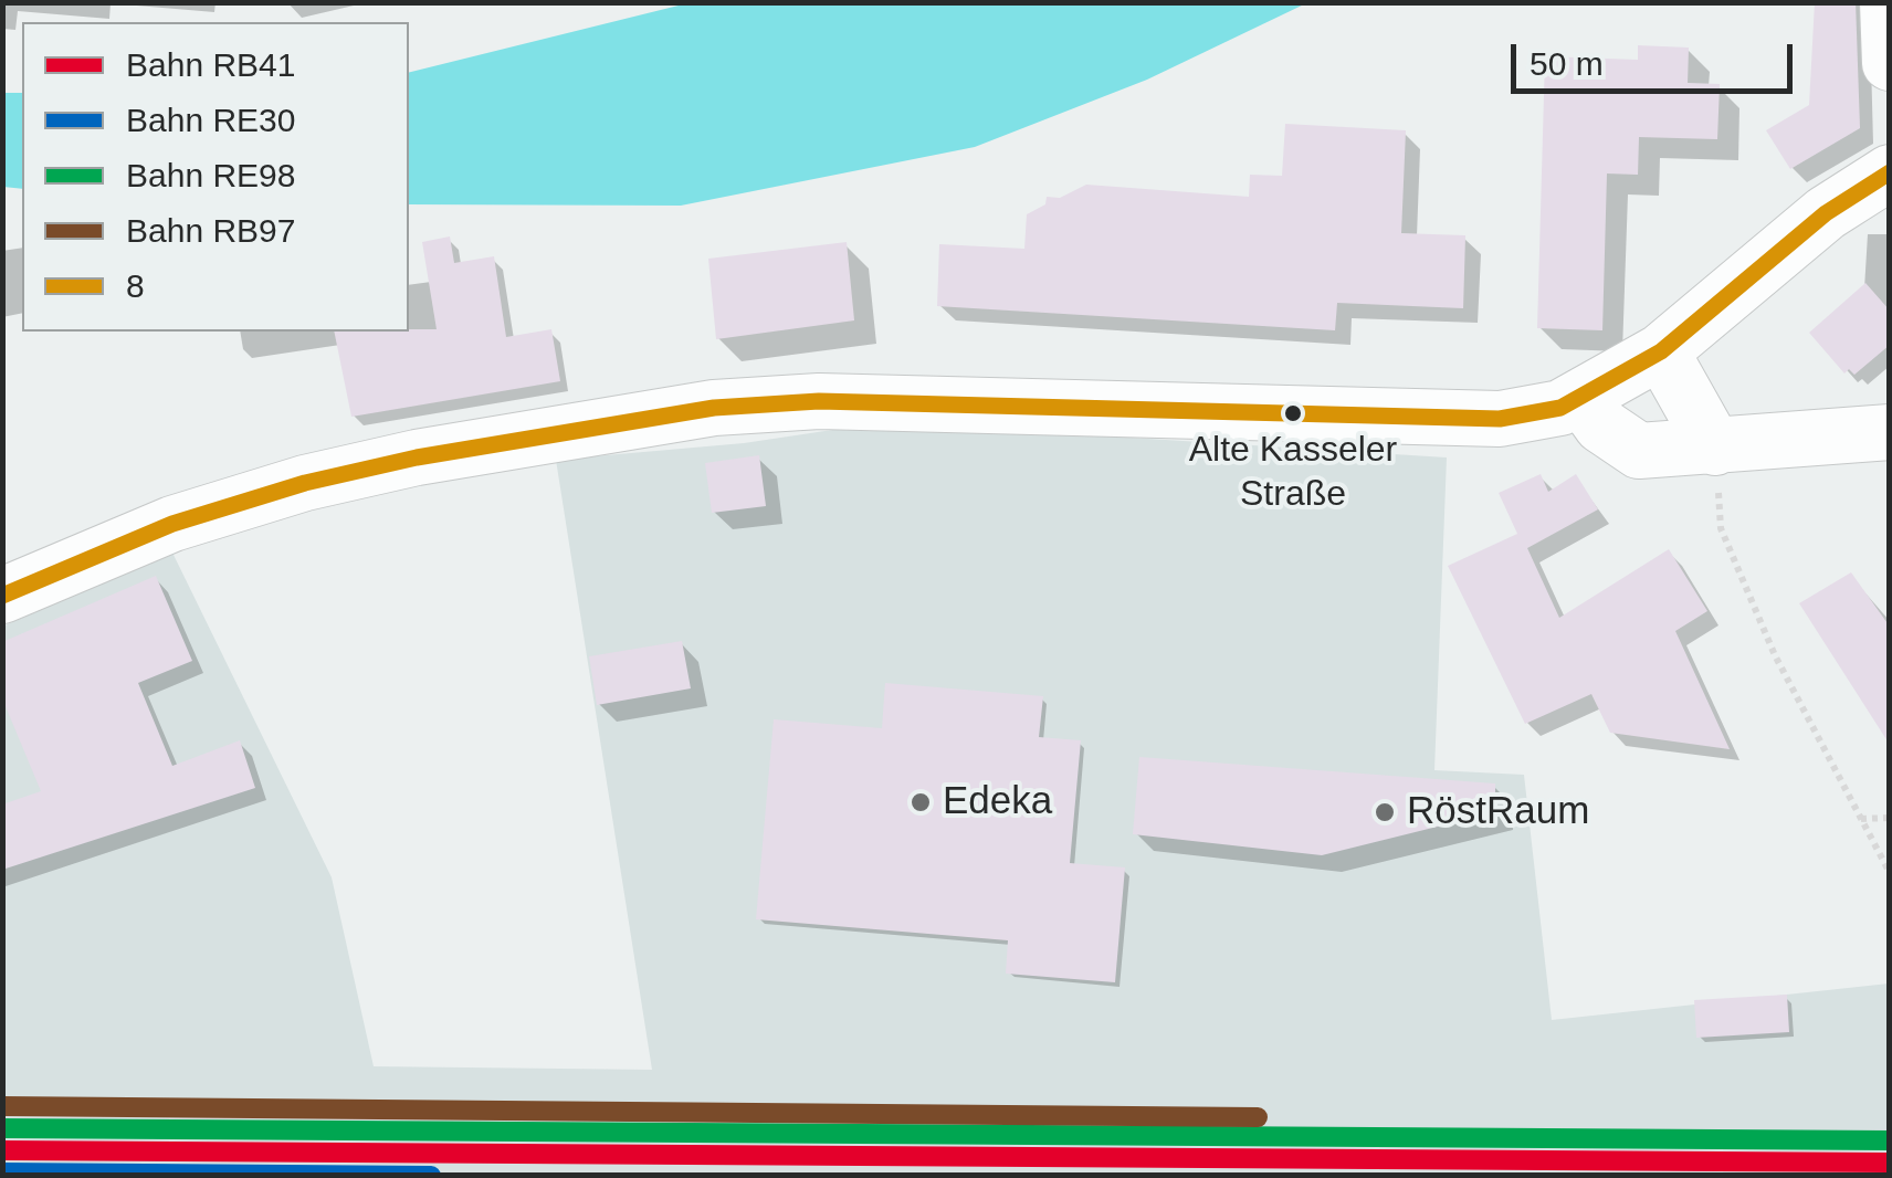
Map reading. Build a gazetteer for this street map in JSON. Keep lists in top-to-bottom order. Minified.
{"places":["Alte Kasseler Straße","Edeka","RöstRaum"],"lines":["transit line 8","rail line RB97","rail line RE98","rail line RB41","rail line RE30"],"legend":["Bahn RB41","Bahn RE30","Bahn RE98","Bahn RB97","8"],"scale_bar":"50 m"}
